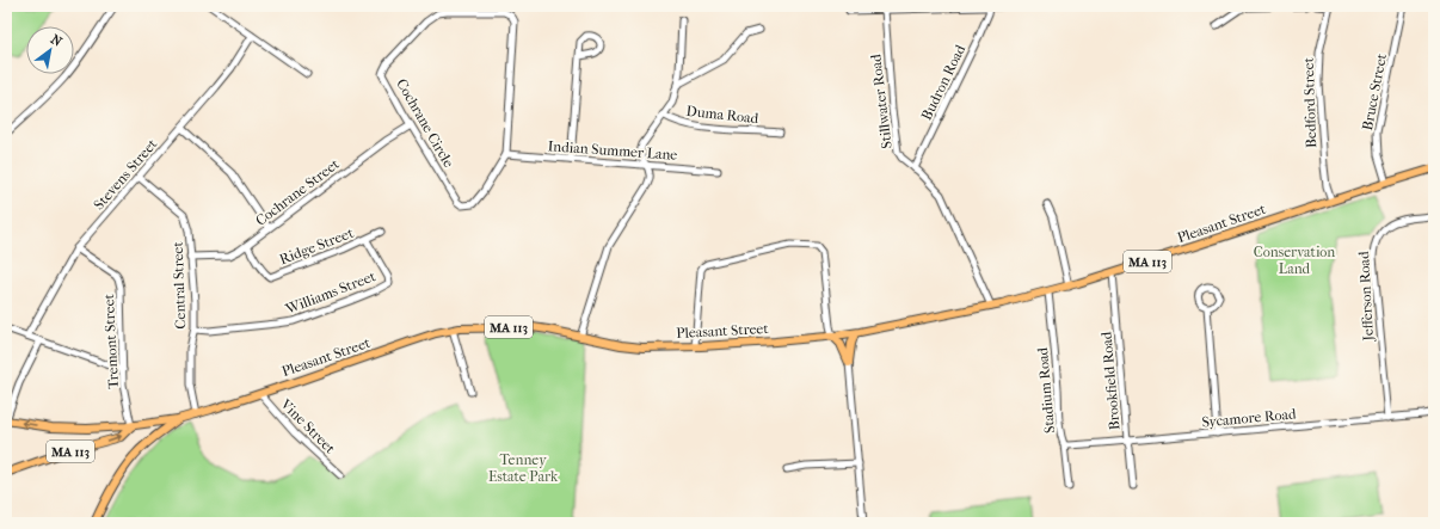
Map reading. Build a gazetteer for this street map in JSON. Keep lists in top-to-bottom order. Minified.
{"streets":{"main road":["Pleasant Street","MA 113"],"street":["Budron Road","Bruce Street","Stillwater Road","Bedford Street","Duma Road","Cochrane Circle","Indian Summer Lane","Stevens Street","Cochrane Street","Ridge Street","Central Street","Williams Street","Jefferson Road","Tremont Street","Brookfield Road","Stadium Road","Sycamore Road","Vine Street"]},"crossings":[["Budron Road","Stillwater Road"],["Bruce Street","Pleasant Street"],["Stillwater Road","Pleasant Street"],["Bedford Street","Pleasant Street"],["Cochrane Circle","Indian Summer Lane"],["Cochrane Circle","Cochrane Street"],["Stevens Street","Central Street"],["Stevens Street","Tremont Street"],["Cochrane Street","Ridge Street"],["Cochrane Street","Central Street"],["Pleasant Street","MA 113"],["Pleasant Street","Central Street"],["Pleasant Street","Tremont Street"],["Pleasant Street","Brookfield Road"],["Pleasant Street","Stadium Road"],["Pleasant Street","Vine Street"],["Ridge Street","Williams Street"],["MA 113","Tremont Street"],["Central Street","Williams Street"],["Jefferson Road","Sycamore Road"],["Brookfield Road","Sycamore Road"],["Stadium Road","Sycamore Road"]],"parks":["Conservation Land","Tenney Estate Park"],"north":"top right"}
